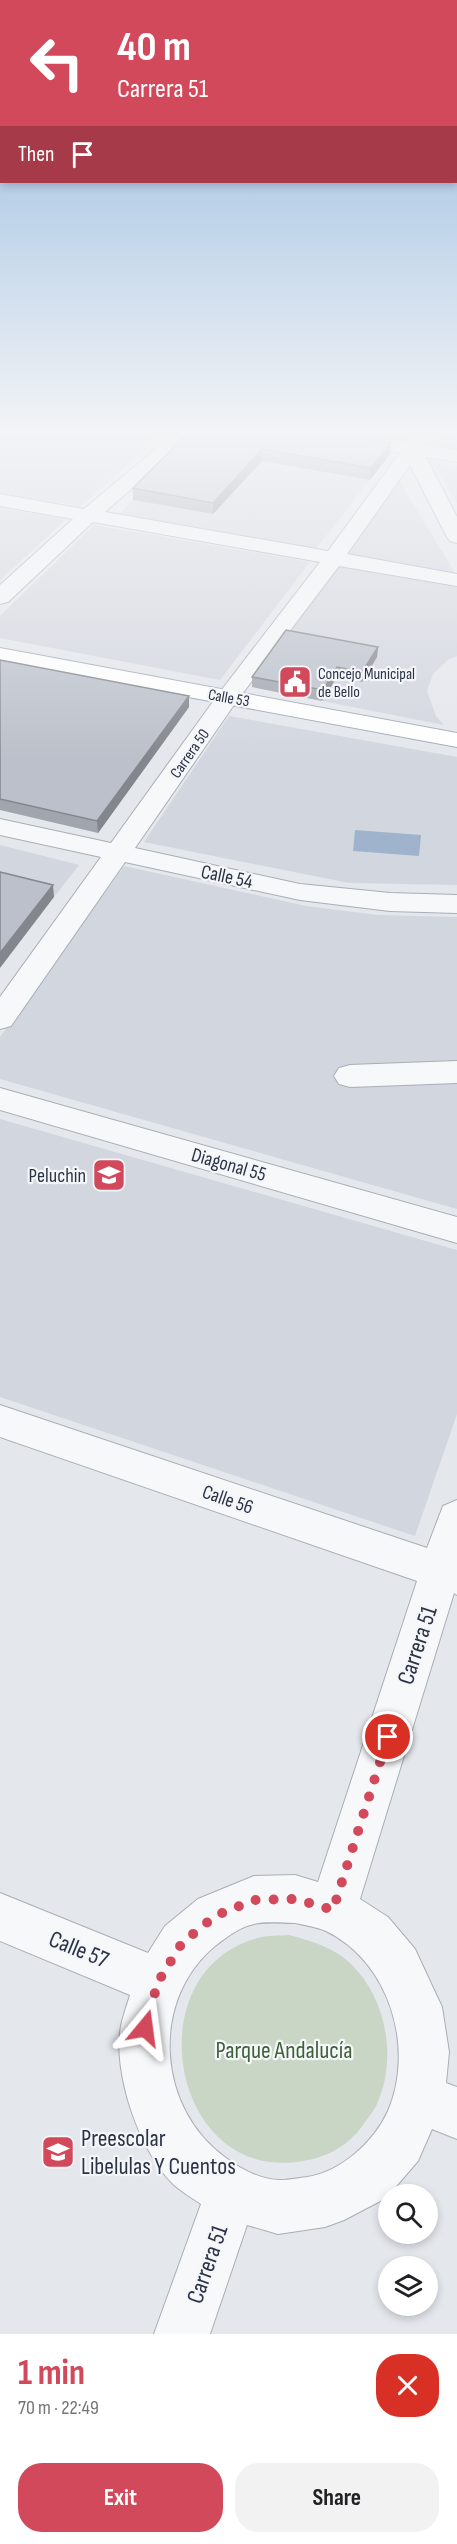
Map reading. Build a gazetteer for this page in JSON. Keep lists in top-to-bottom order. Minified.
{"streets":{"main road":["Calle 53"],"street":["Carrera 50","Calle 54","Diagonal 55","Calle 56","Carrera 51","Calle 57"]},"crossings":[["Calle 53","Carrera 50"],["Carrera 50","Calle 54"],["Calle 56","Carrera 51"]],"parks":["Parque Andalucía"],"places":{"public building":["Concejo Municipal de Bello"],"school or university":["Peluchin","Preescolar Libelulas Y Cuentos"]},"page":{"turn":["40 m","Carrera 51"],"then":"Then","heading":["1 min","70 m · 22:49"],"buttons":["Exit","Share"]}}
